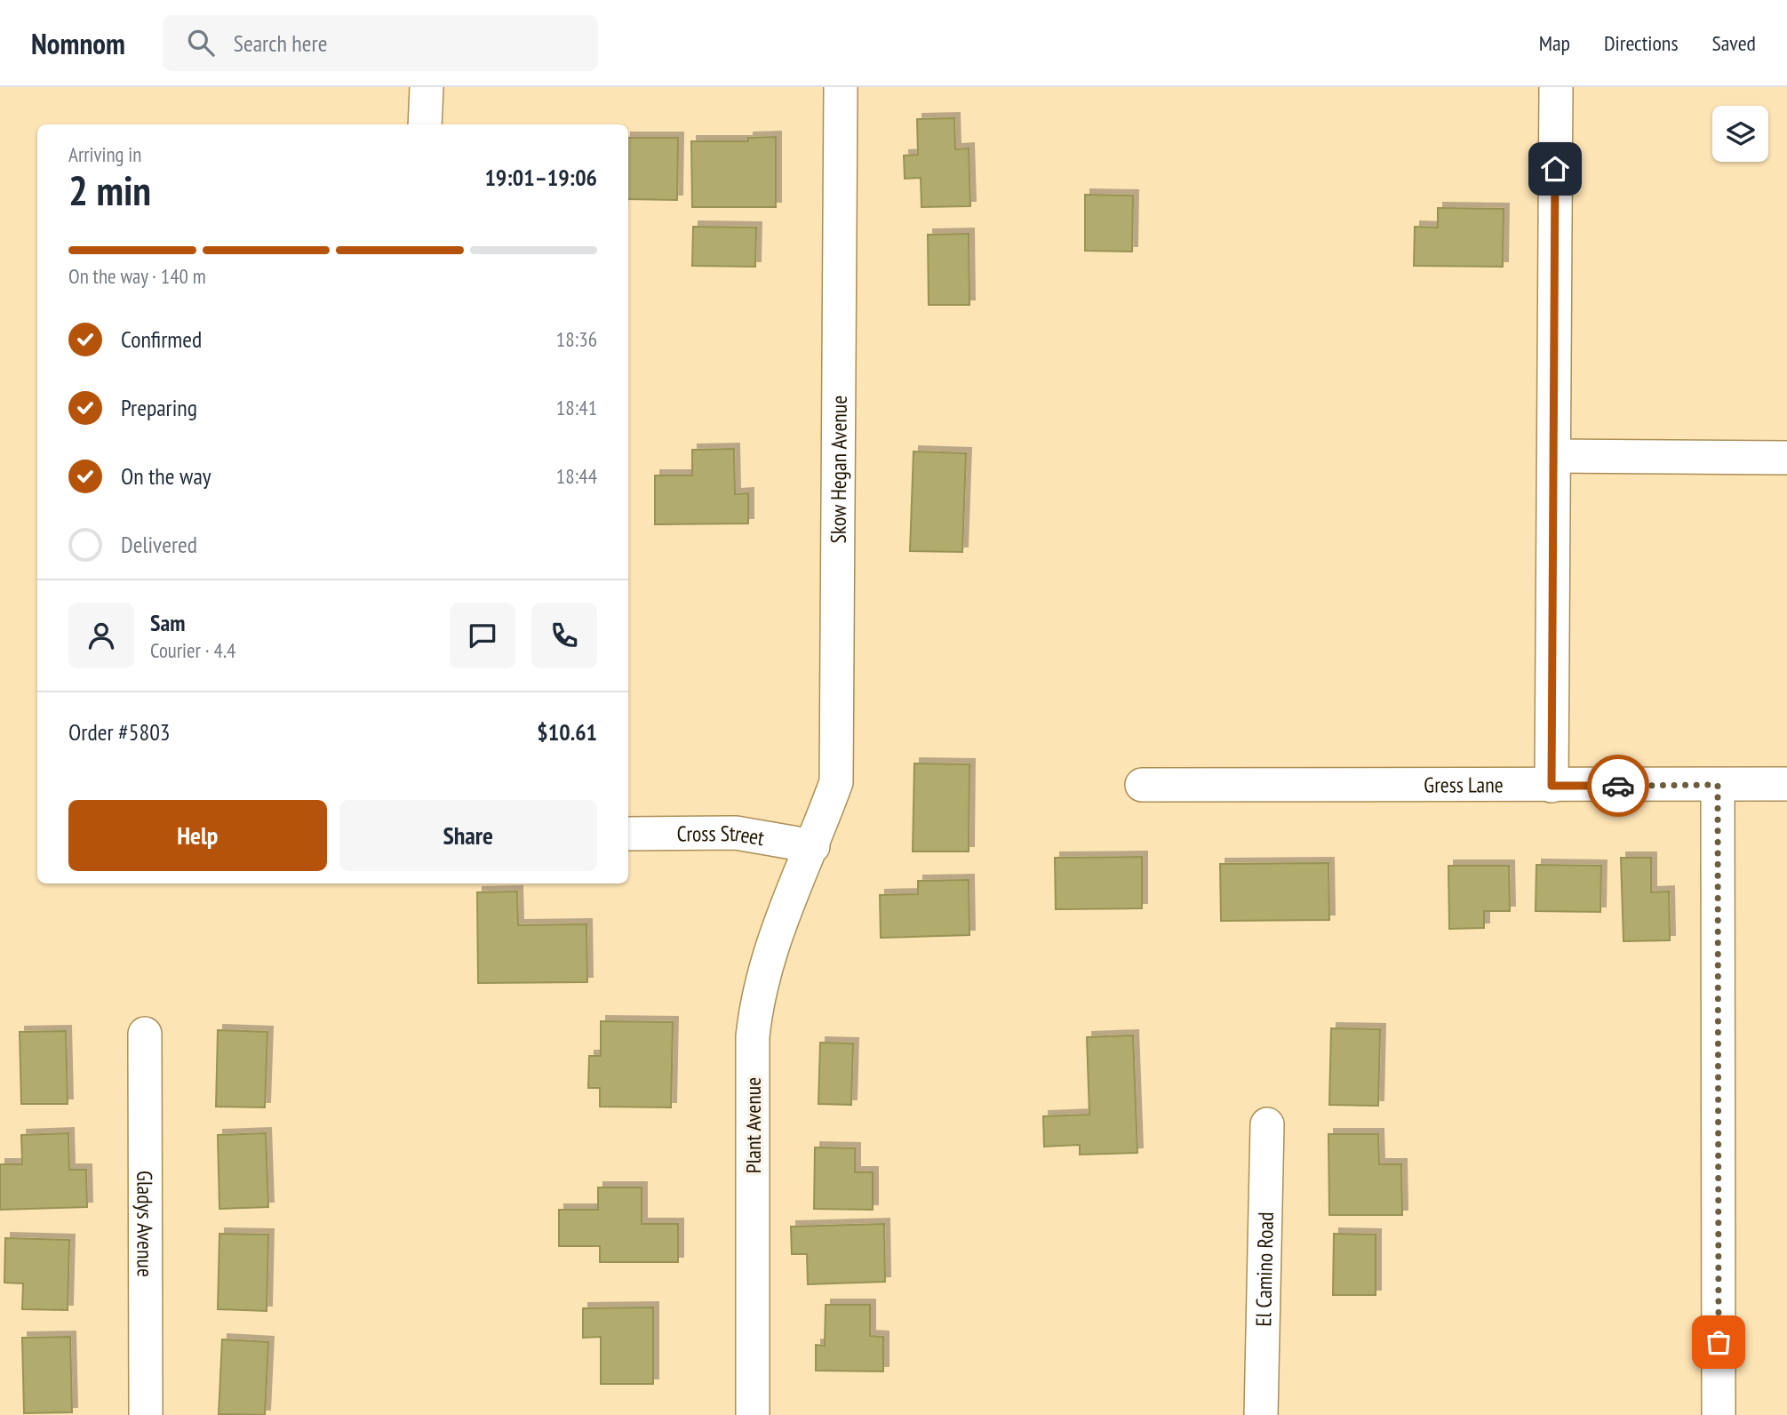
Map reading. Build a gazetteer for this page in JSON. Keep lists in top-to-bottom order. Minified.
{"streets":{"street":["Skow Hegan Avenue","Gress Lane","Cross Street","Plant Avenue","Gladys Avenue","El Camino Road"]},"crossings":[["Skow Hegan Avenue","Cross Street"],["Skow Hegan Avenue","Plant Avenue"],["Cross Street","Plant Avenue"]],"page":{"header":"Nomnom","search":"Search here","nav":["Map","Directions","Saved"],"heading":["2 min","Arriving in","19:01–19:06"],"panel":["Sam","Courier · 4.4","Order #5803","$10.61"],"bar":"On the way · 140 m","list":[["Confirmed","18:36"],["Preparing","18:41"],["On the way","18:44"],"Delivered"],"buttons":["Help","Share"]}}
